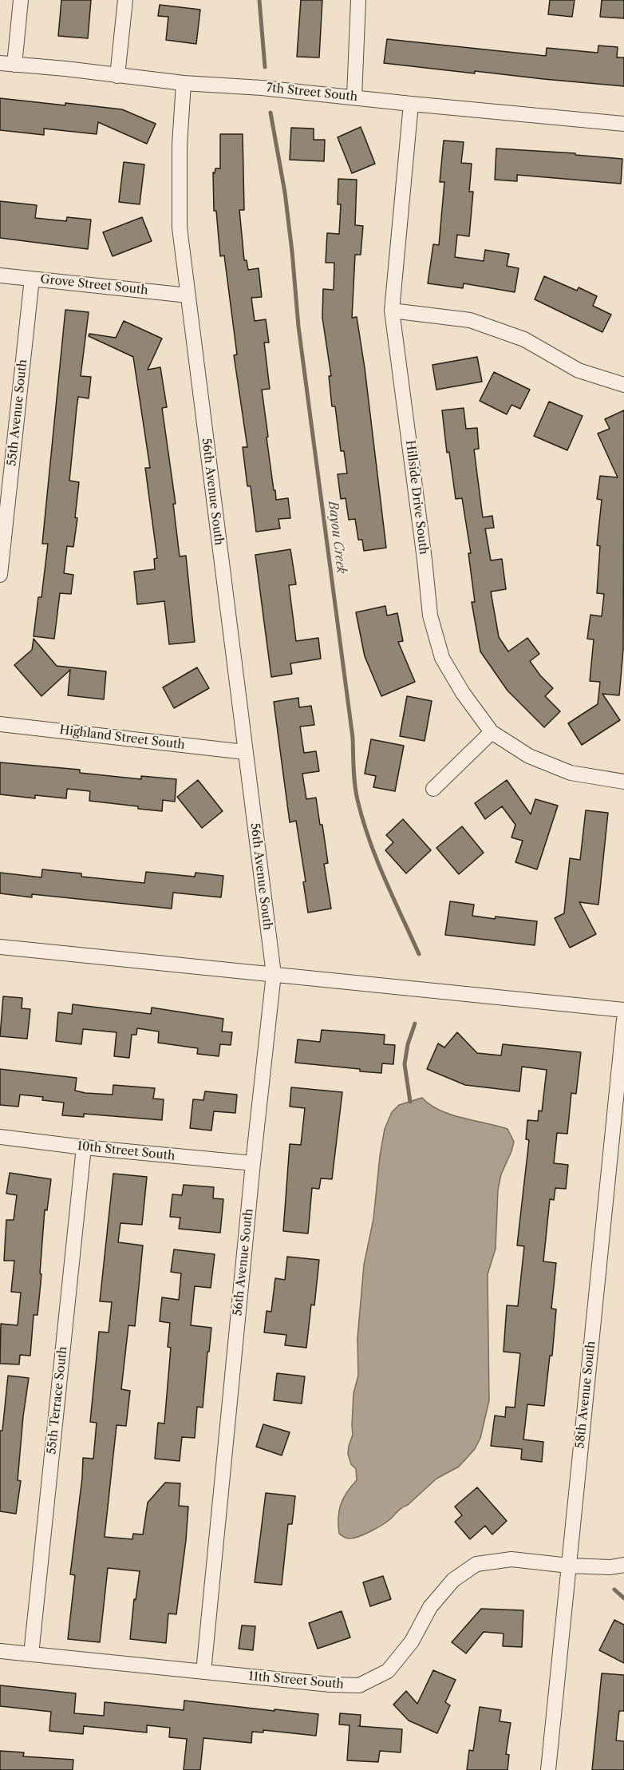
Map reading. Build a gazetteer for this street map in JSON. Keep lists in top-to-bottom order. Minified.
{"streets":{"street":["7th Street South","Grove Street South","55th Avenue South","56th Avenue South","Hillside Drive South","Highland Street South","10th Street South","58th Avenue South","55th Terrace South","11th Street South"]},"crossings":[["7th Street South","56th Avenue South"],["7th Street South","Hillside Drive South"],["Grove Street South","55th Avenue South"],["Grove Street South","56th Avenue South"],["56th Avenue South","Highland Street South"],["56th Avenue South","10th Street South"],["56th Avenue South","11th Street South"],["10th Street South","55th Terrace South"],["58th Avenue South","11th Street South"],["55th Terrace South","11th Street South"]],"water":["Bayou Creek"]}
